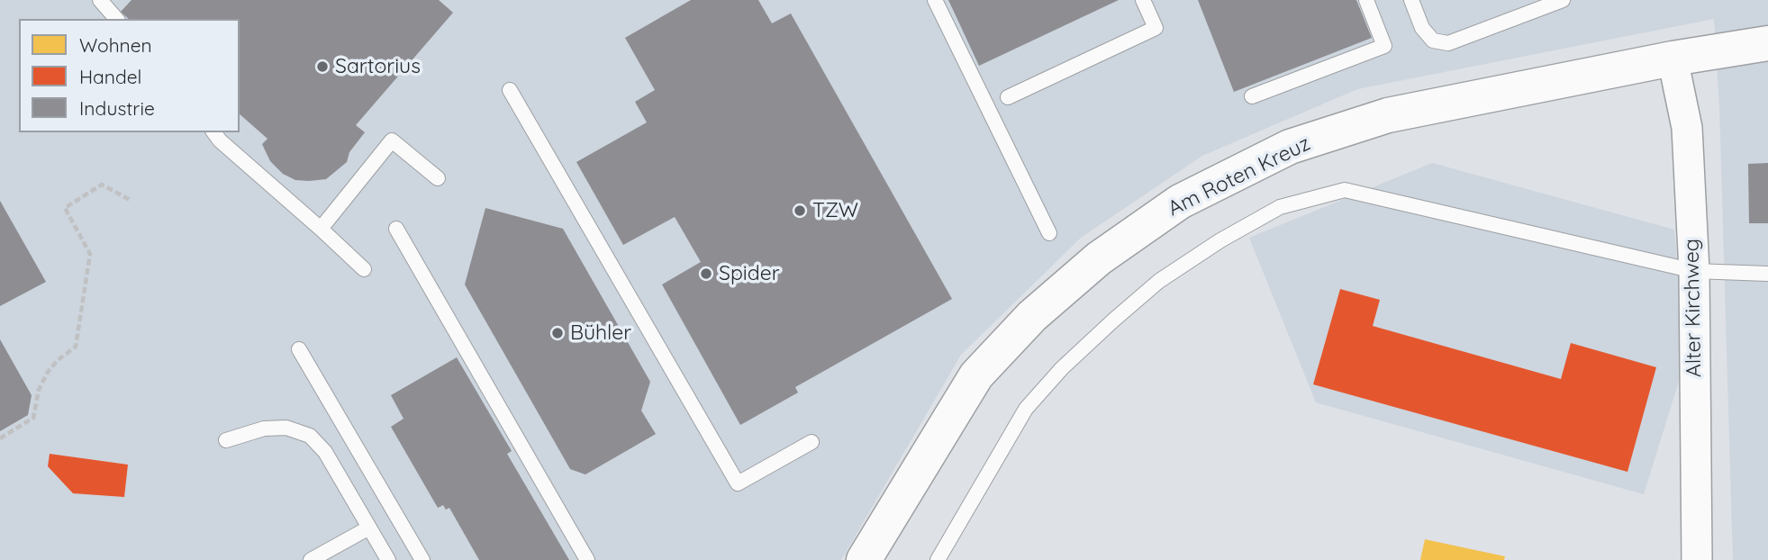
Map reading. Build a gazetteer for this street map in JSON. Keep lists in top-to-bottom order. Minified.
{"streets":{"street":["Am Roten Kreuz","Alter Kirchweg"]},"crossings":[["Am Roten Kreuz","Alter Kirchweg"]],"places":["Sartorius","TZW","Spider","Bühler"],"legend":["Wohnen","Handel","Industrie"]}
